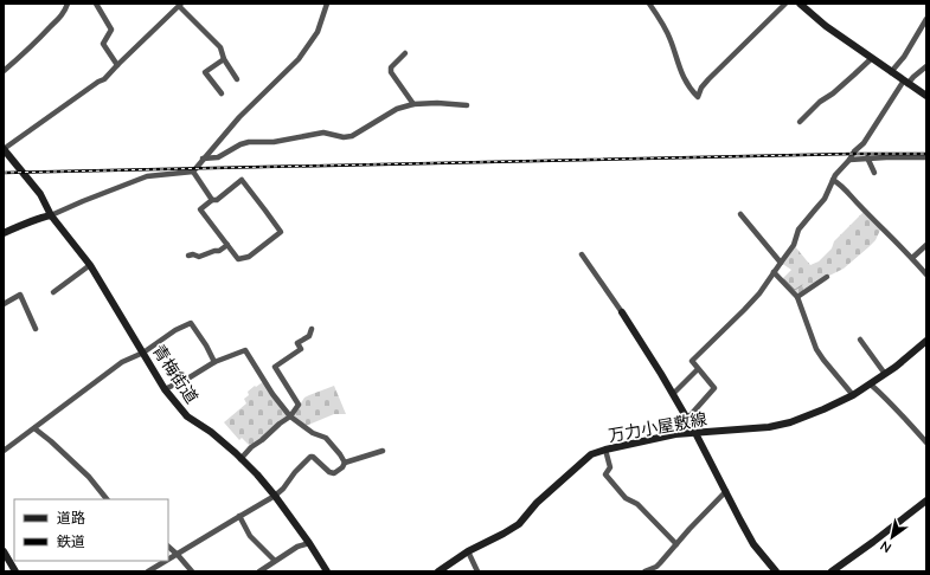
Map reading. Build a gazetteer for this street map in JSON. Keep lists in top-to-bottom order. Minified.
{"streets":{"main road":["青梅街道","万力小屋敷線"]},"legend":["道路","鉄道"],"north":"bottom left"}
